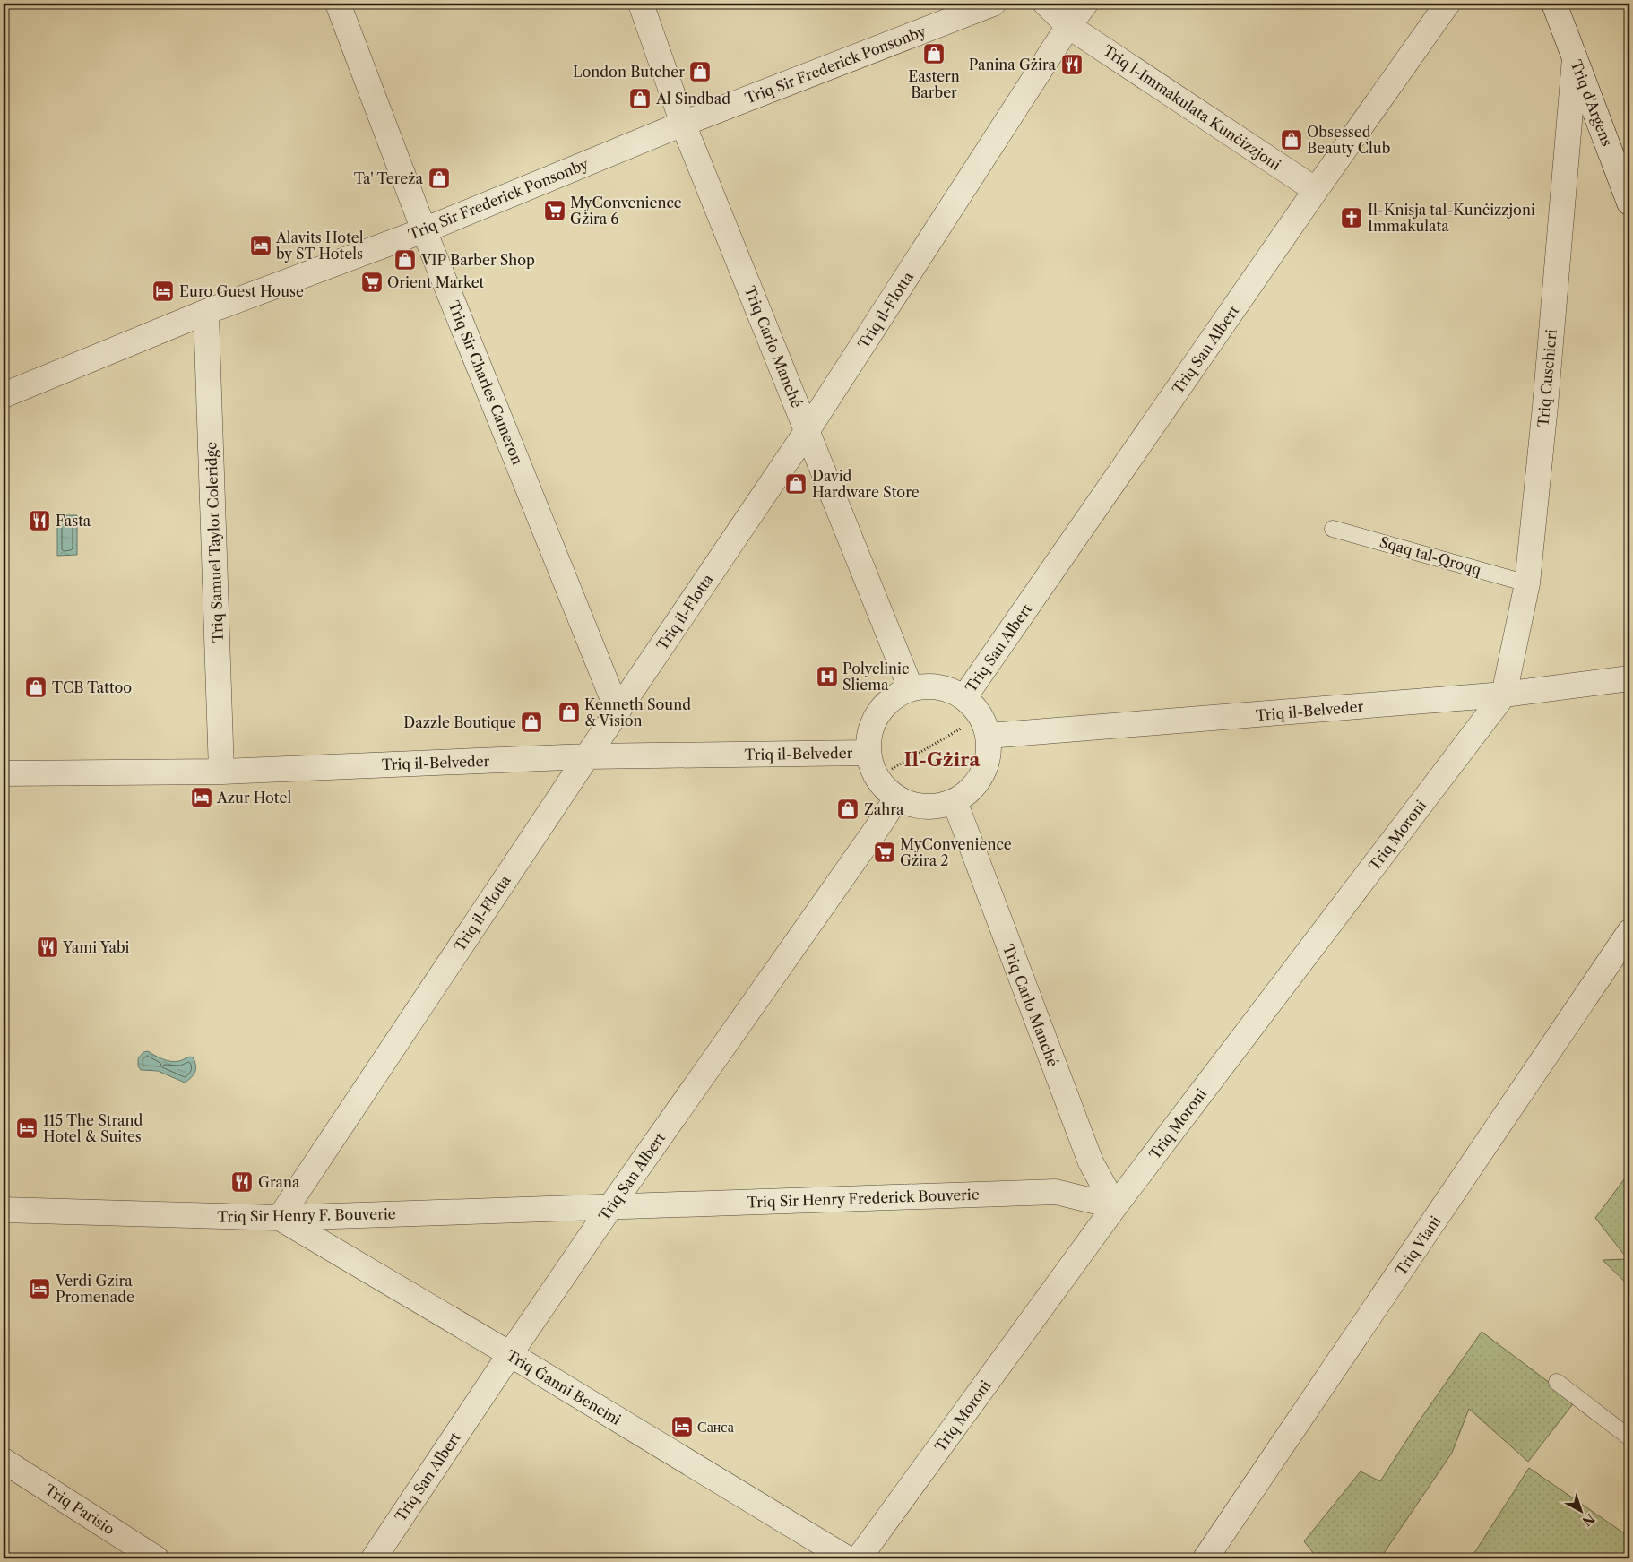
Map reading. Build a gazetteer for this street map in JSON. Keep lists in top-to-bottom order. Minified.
{"streets":{"street":["Triq Sir Frederick Ponsonby","Triq d'Argens","Triq l-Immakulata Kunċizzjoni","Triq il-Flotta","Triq Carlo Manché","Triq San Albert","Triq Cuschieri","Triq Sir Charles Cameron","Triq Samuel Taylor Coleridge","Triq il-Belveder","Triq Moroni","Triq Sir Henry Frederick Bouverie","Triq Sir Henry F. Bouverie","Triq Viani","Triq Ġanni Bencini","Triq Parisio"],"lane":["Sqaq tal-Qroqq"]},"crossings":[["Triq Sir Frederick Ponsonby","Triq Carlo Manché"],["Triq Sir Frederick Ponsonby","Triq Sir Charles Cameron"],["Triq Sir Frederick Ponsonby","Triq Samuel Taylor Coleridge"],["Triq d'Argens","Triq Cuschieri"],["Triq l-Immakulata Kunċizzjoni","Triq il-Flotta"],["Triq l-Immakulata Kunċizzjoni","Triq San Albert"],["Triq il-Flotta","Triq Carlo Manché"],["Triq il-Flotta","Triq Sir Charles Cameron"],["Triq il-Flotta","Triq il-Belveder"],["Triq il-Flotta","Triq Sir Henry F. Bouverie"],["Triq il-Flotta","Triq Ġanni Bencini"],["Triq Carlo Manché","Triq Moroni"],["Triq Carlo Manché","Triq Sir Henry Frederick Bouverie"],["Triq San Albert","Triq Sir Henry Frederick Bouverie"],["Triq San Albert","Triq Sir Henry F. Bouverie"],["Triq San Albert","Triq Ġanni Bencini"],["Triq Cuschieri","Sqaq tal-Qroqq"],["Triq Cuschieri","Triq il-Belveder"],["Triq Cuschieri","Triq Moroni"],["Triq Samuel Taylor Coleridge","Triq il-Belveder"],["Triq il-Belveder","Triq Moroni"],["Triq Moroni","Triq Sir Henry Frederick Bouverie"],["Triq Sir Henry Frederick Bouverie","Triq Sir Henry F. Bouverie"],["Triq Sir Henry F. Bouverie","Triq Ġanni Bencini"]],"districts":["Il-Gżira"],"places":{"shop":["Eastern Barber","London Butcher","Al Sindbad","Obsessed Beauty Club","Ta' Tereża","VIP Barber Shop","David Hardware Store","TCB Tattoo","Kenneth Sound & Vision","Dazzle Boutique","Zahra"],"restaurant":["Panina Gżira","Fasta","Yami Yabi","Grana"],"supermarket":["MyConvenience Gżira 6","Orient Market","MyConvenience Gżira 2"],"church":["Il-Knisja tal-Kunċizzjoni Immakulata"],"hotel":["Alavits Hotel by ST Hotels","Euro Guest House","Azur Hotel","115 The Strand Hotel & Suites","Verdi Gzira Promenade","Санса"],"hospital":["Polyclinic Sliema"]},"north":"bottom right"}
